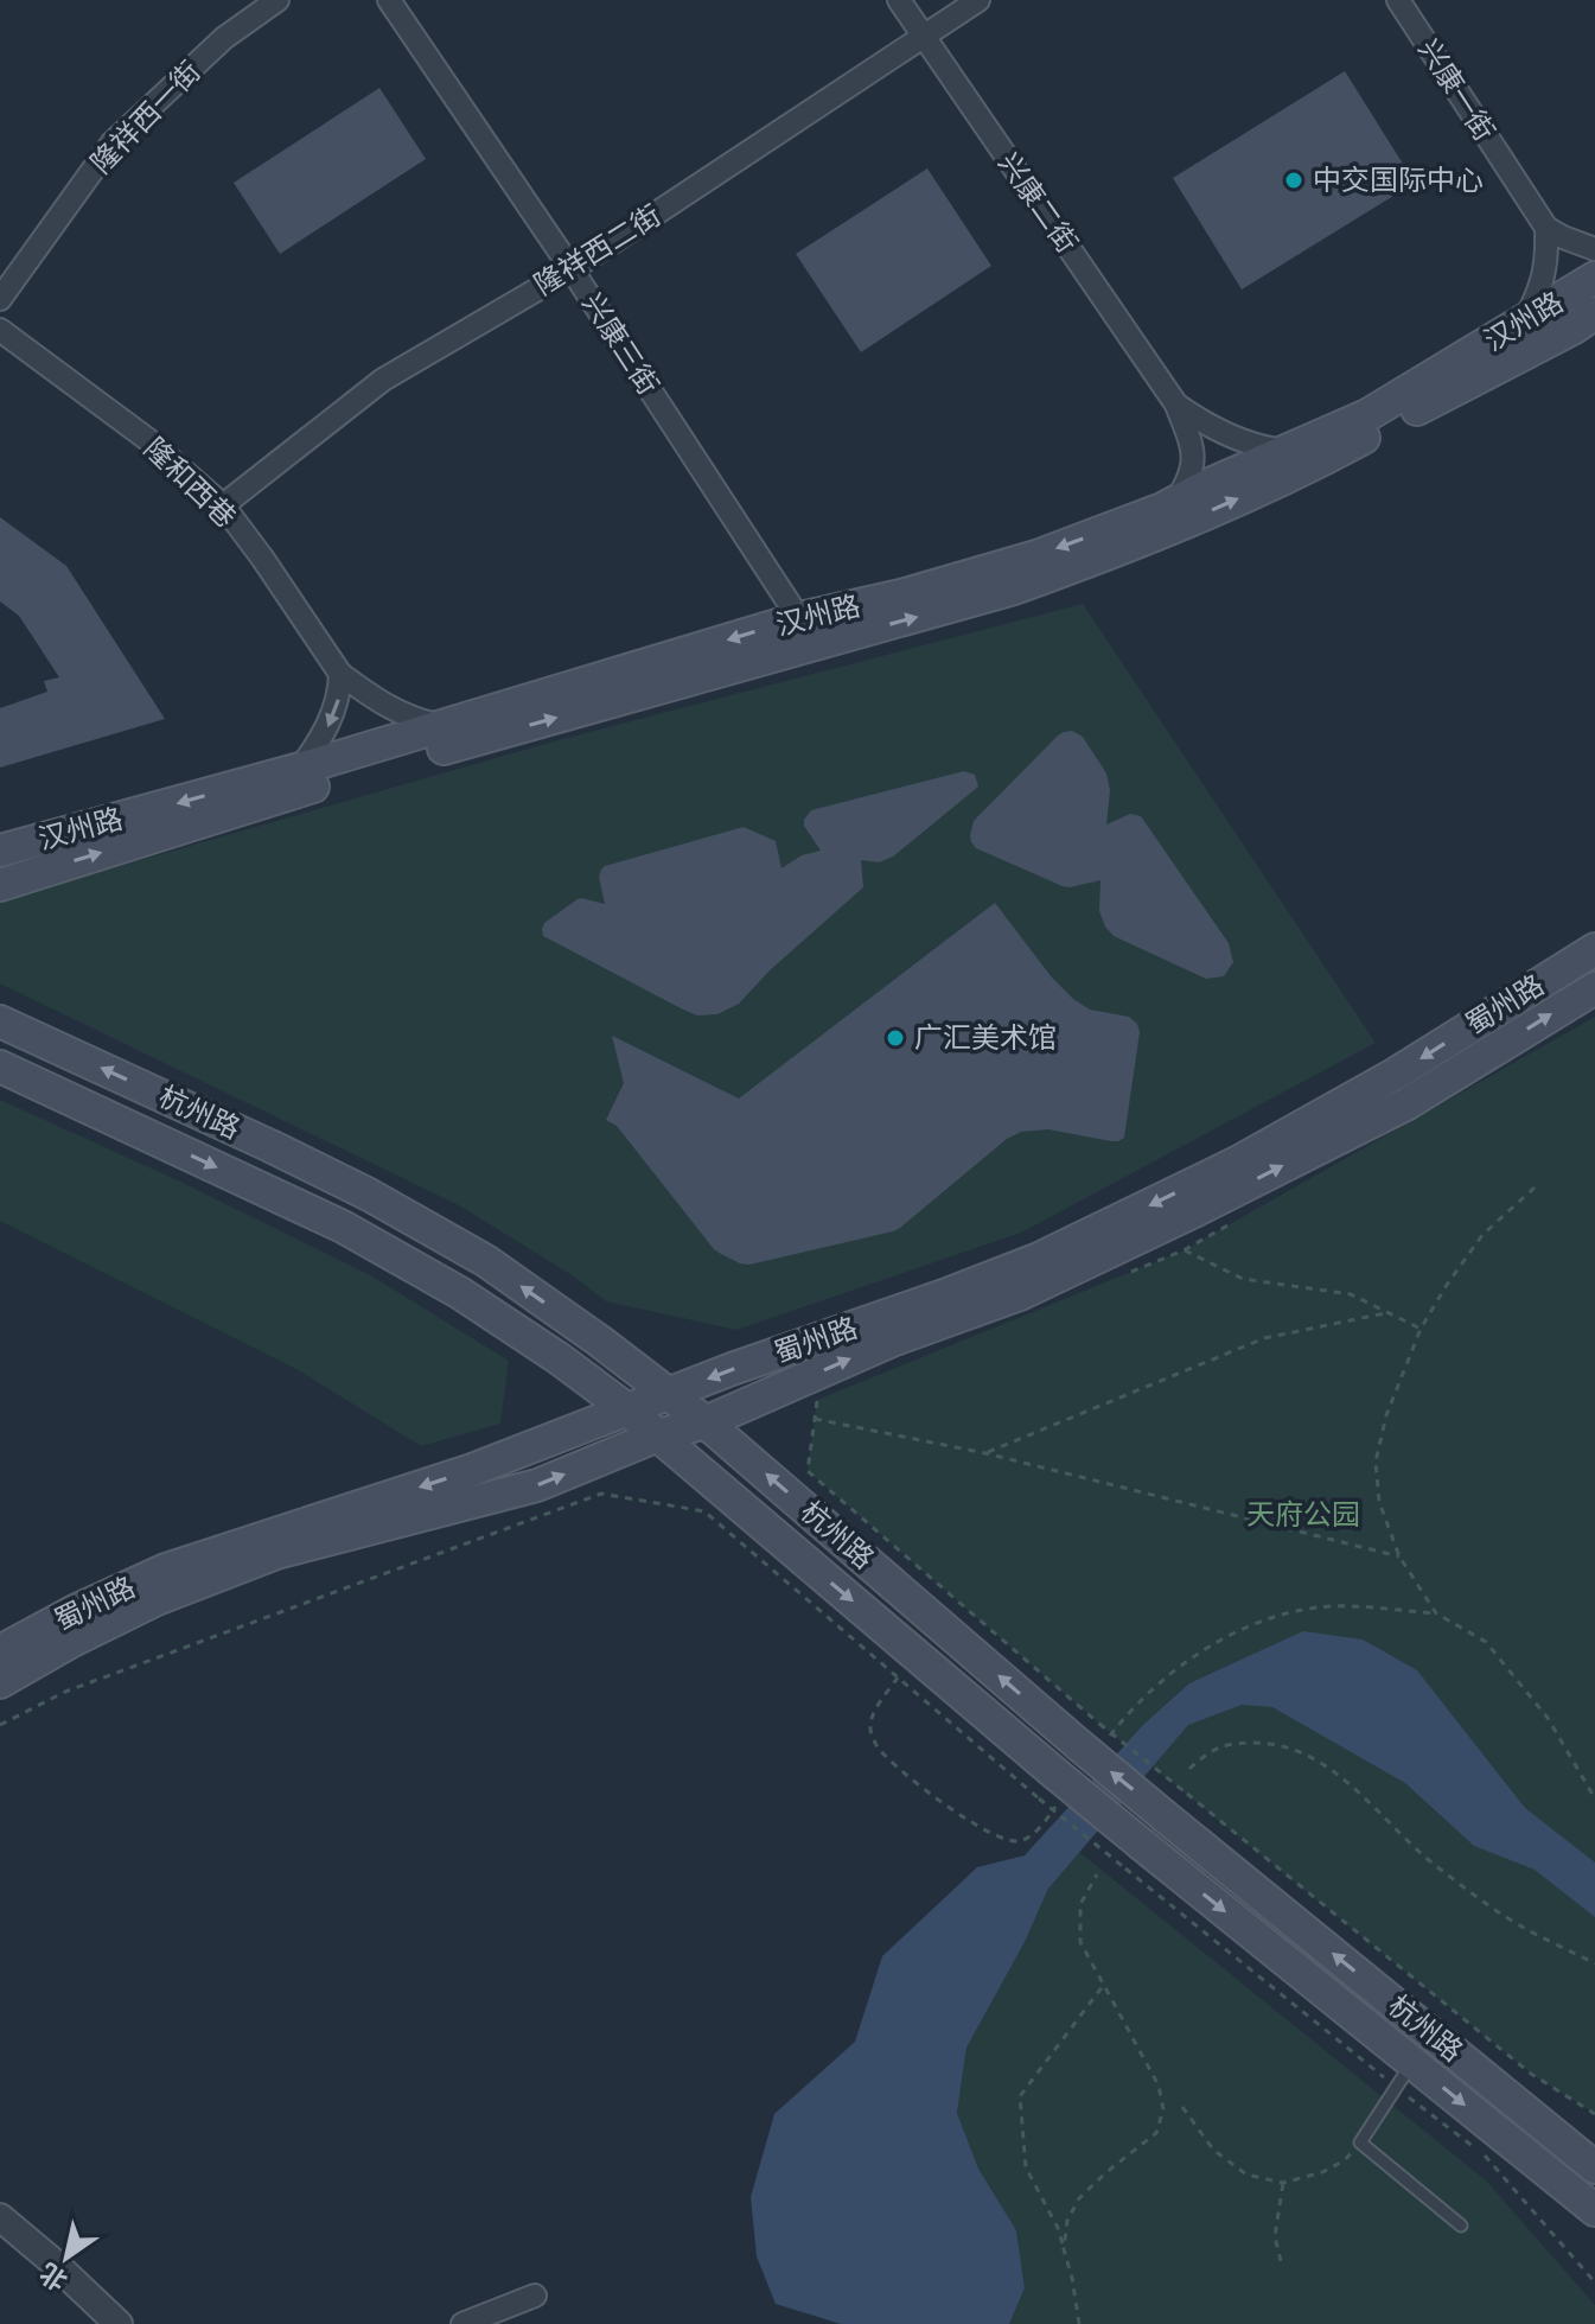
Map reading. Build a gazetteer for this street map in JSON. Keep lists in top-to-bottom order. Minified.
{"streets":{"main road":["汉州路","蜀州路","杭州路"],"street":["兴康一街","隆祥西一街","兴康二街","隆祥西二街","兴康三街","隆和西巷"]},"crossings":[["兴康二街","隆祥西二街"],["隆祥西二街","兴康三街"],["隆祥西二街","隆和西巷"],["汉州路","兴康三街"],["蜀州路","杭州路"]],"parks":["天府公园"],"places":["中交国际中心","广汇美术馆"],"north":"bottom left"}
